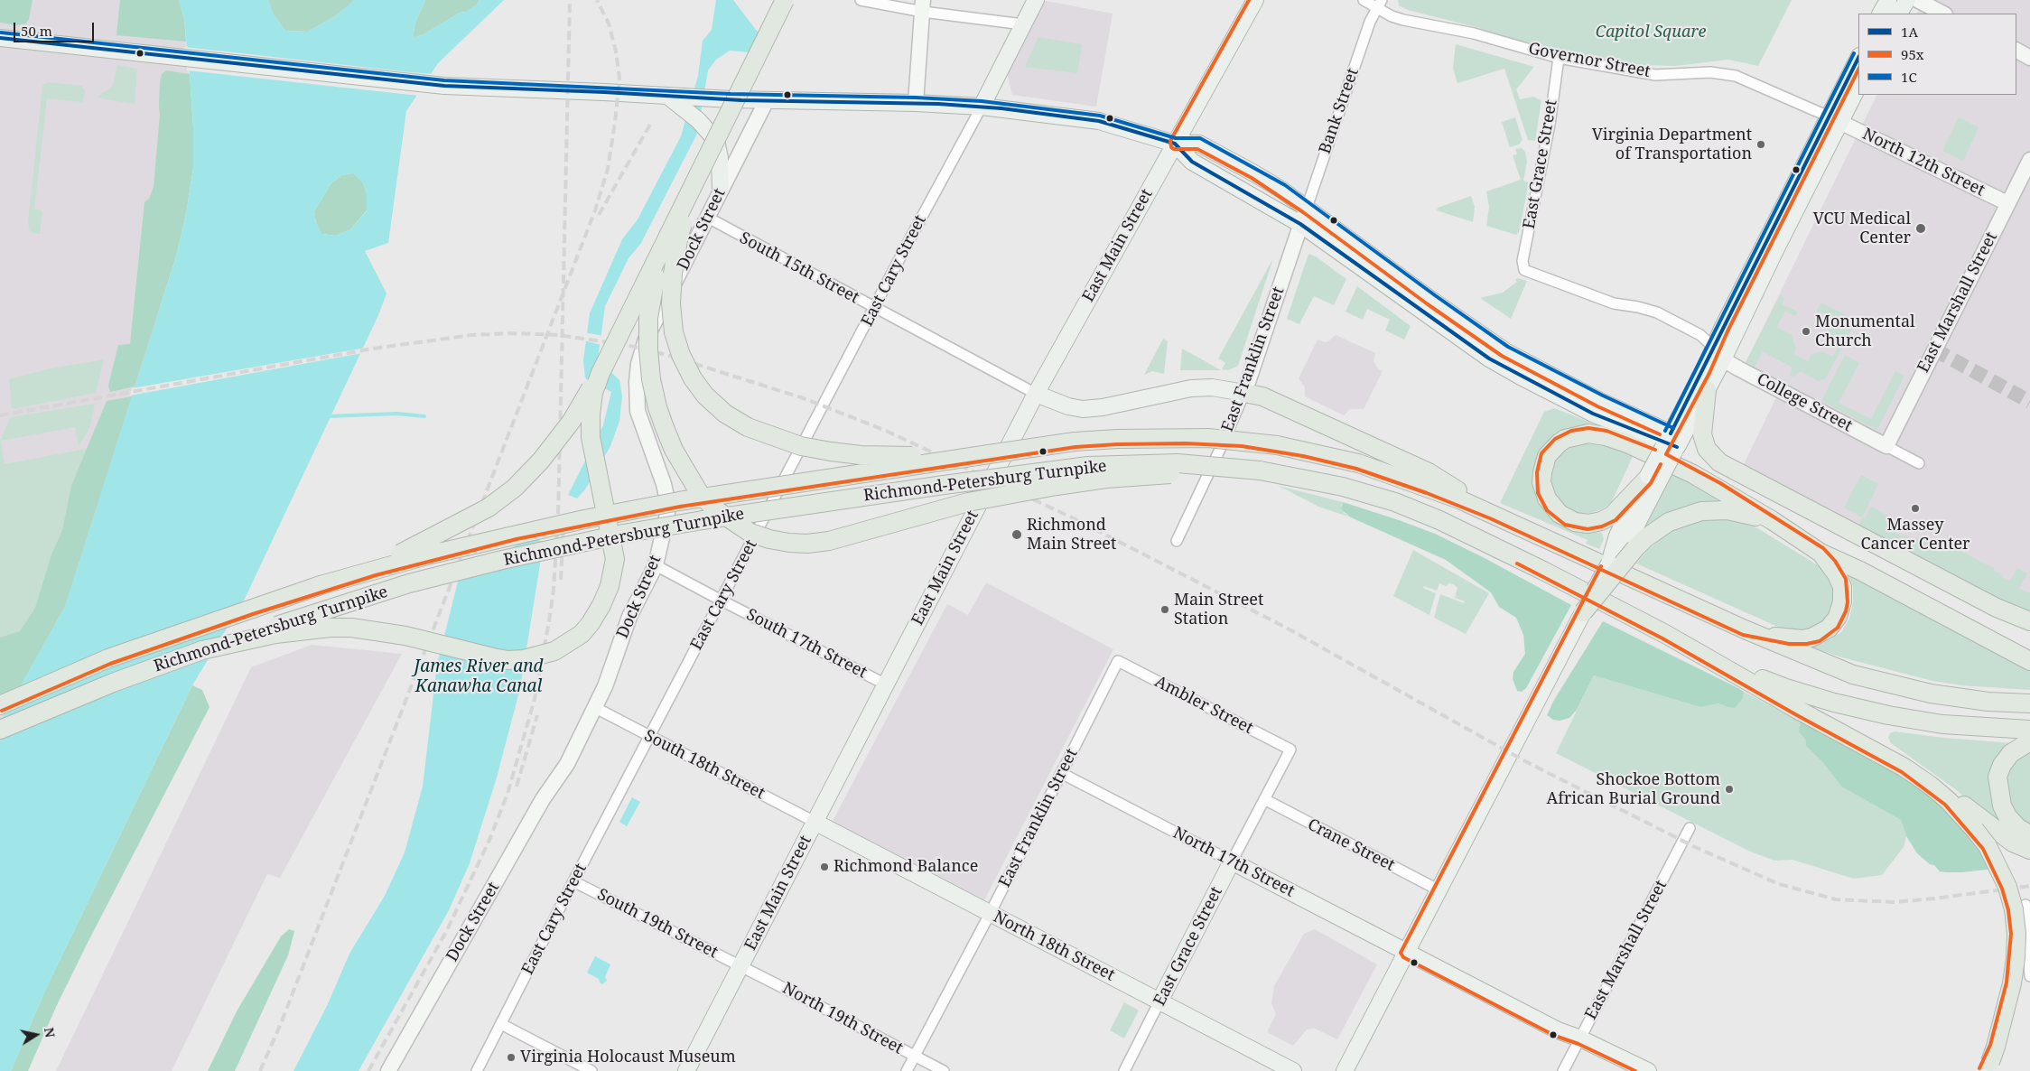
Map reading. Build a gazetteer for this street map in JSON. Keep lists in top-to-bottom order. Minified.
{"streets":{"highway":["Richmond-Petersburg Turnpike"],"main road":["Bank Street","North 12th Street","East Grace Street","Dock Street","East Main Street","East Cary Street","East Marshall Street","East Franklin Street","College Street","North 17th Street","North 18th Street"],"street":["Governor Street","South 15th Street","South 17th Street","Ambler Street","South 18th Street","Crane Street","South 19th Street","North 19th Street"]},"crossings":[["Governor Street","Bank Street"],["Governor Street","North 12th Street"],["Governor Street","East Grace Street"],["Bank Street","East Franklin Street"],["North 12th Street","East Marshall Street"],["East Grace Street","College Street"],["East Grace Street","Ambler Street"],["East Grace Street","Crane Street"],["East Grace Street","North 17th Street"],["East Grace Street","North 18th Street"],["Dock Street","South 15th Street"],["Dock Street","South 17th Street"],["Dock Street","South 18th Street"],["East Main Street","South 15th Street"],["East Main Street","South 17th Street"],["East Main Street","South 18th Street"],["East Main Street","South 19th Street"],["East Main Street","North 18th Street"],["East Main Street","North 19th Street"],["South 15th Street","East Cary Street"],["East Cary Street","South 17th Street"],["East Cary Street","South 18th Street"],["East Cary Street","South 19th Street"],["East Marshall Street","College Street"],["East Marshall Street","North 17th Street"],["East Franklin Street","Ambler Street"],["East Franklin Street","North 17th Street"],["East Franklin Street","North 18th Street"],["East Franklin Street","North 19th Street"],["South 18th Street","North 18th Street"],["South 19th Street","North 19th Street"]],"water":["James River and Kanawha Canal"],"parks":["Capitol Square"],"places":["Virginia Department of Transportation","VCU Medical Center","Monumental Church","Massey Cancer Center","Richmond Main Street","Main Street Station","Shockoe Bottom African Burial Ground","Richmond Balance","Virginia Holocaust Museum"],"lines":["transit line 95x","transit line 1C","transit line 1A"],"legend":["1A","95x","1C"],"scale_bar":"50 m","north":"right"}
